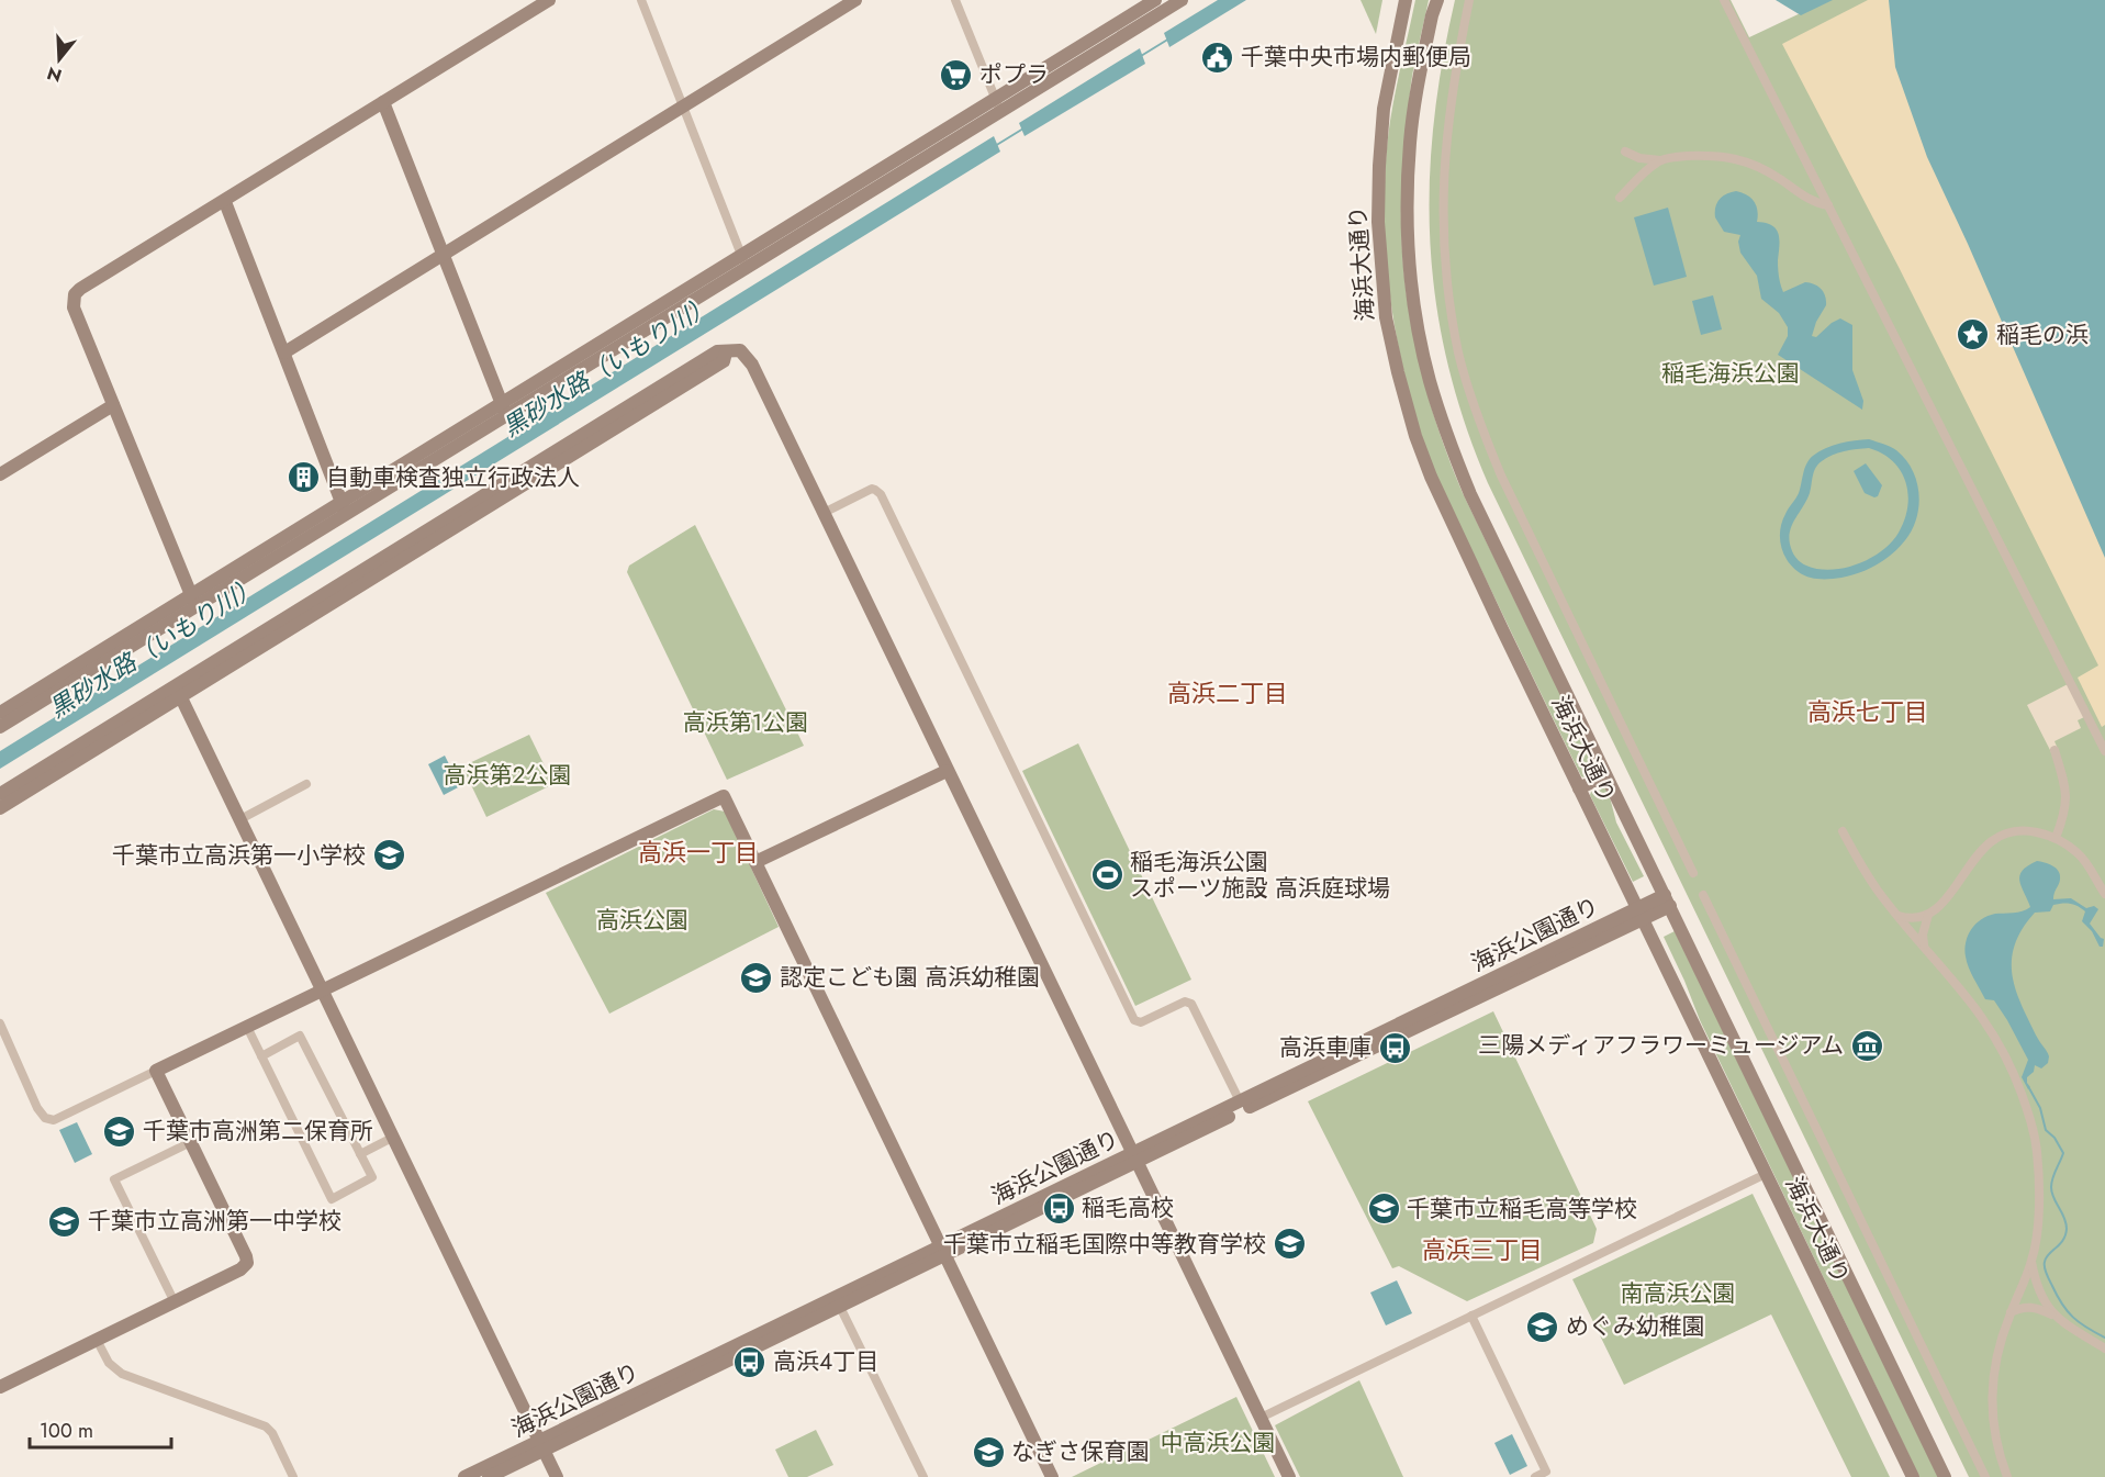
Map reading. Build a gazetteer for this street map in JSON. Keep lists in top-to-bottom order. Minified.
{"streets":{"street":["海浜大通り","海浜公園通り"]},"crossings":[["海浜大通り","海浜公園通り"]],"districts":["高浜二丁目","高浜七丁目","高浜一丁目","高浜三丁目"],"water":["黒砂水路（いもり川）"],"parks":["稲毛海浜公園","高浜第1公園","高浜第2公園","高浜公園","南高浜公園","中高浜公園"],"places":{"public building":["千葉中央市場内郵便局"],"supermarket":["ポプラ"],"place":["稲毛の浜"],"building":["自動車検査独立行政法人"],"school or university":["千葉市立高浜第一小学校","認定こども園 高浜幼稚園","千葉市高洲第二保育所","千葉市立稲毛高等学校","千葉市立高洲第一中学校","千葉市立稲毛国際中等教育学校","めぐみ幼稚園","なぎさ保育園"],"sports":["稲毛海浜公園 スポーツ施設 高浜庭球場"],"museum":["三陽メディアフラワーミュージアム"],"bus stop":["高浜車庫","稲毛高校","高浜4丁目"]},"scale_bar":"100 m","north":"bottom"}
